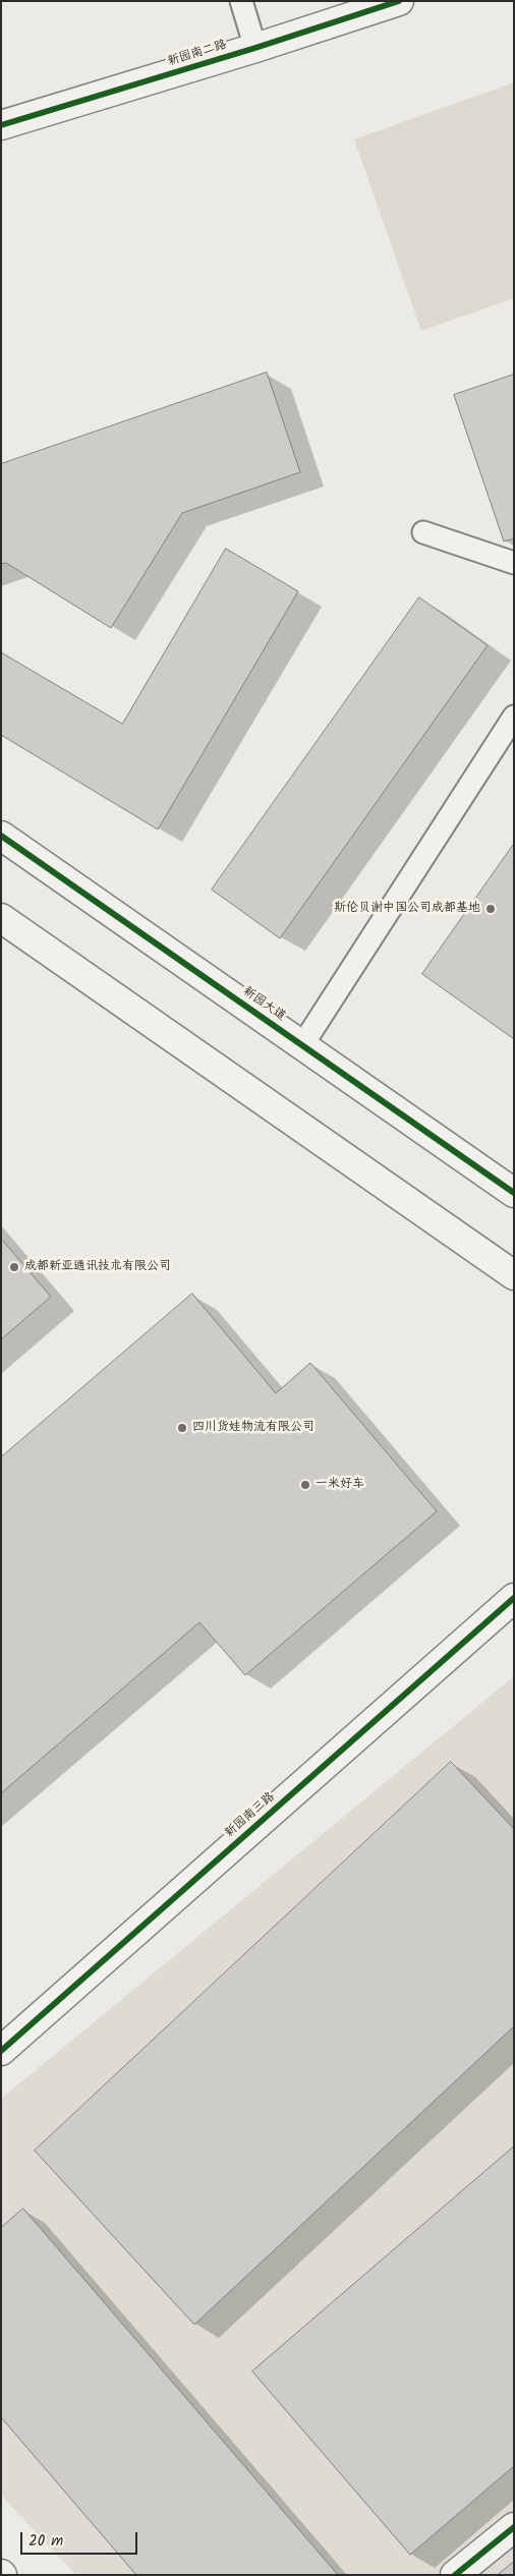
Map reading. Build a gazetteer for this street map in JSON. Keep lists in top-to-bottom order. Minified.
{"streets":{"street":["新园南二路","新园大道","新园南三路"]},"places":["斯伦贝谢中国公司成都基地","成都新亚通讯技术有限公司","四川货娃物流有限公司","一米好车"],"scale_bar":"20 m"}
